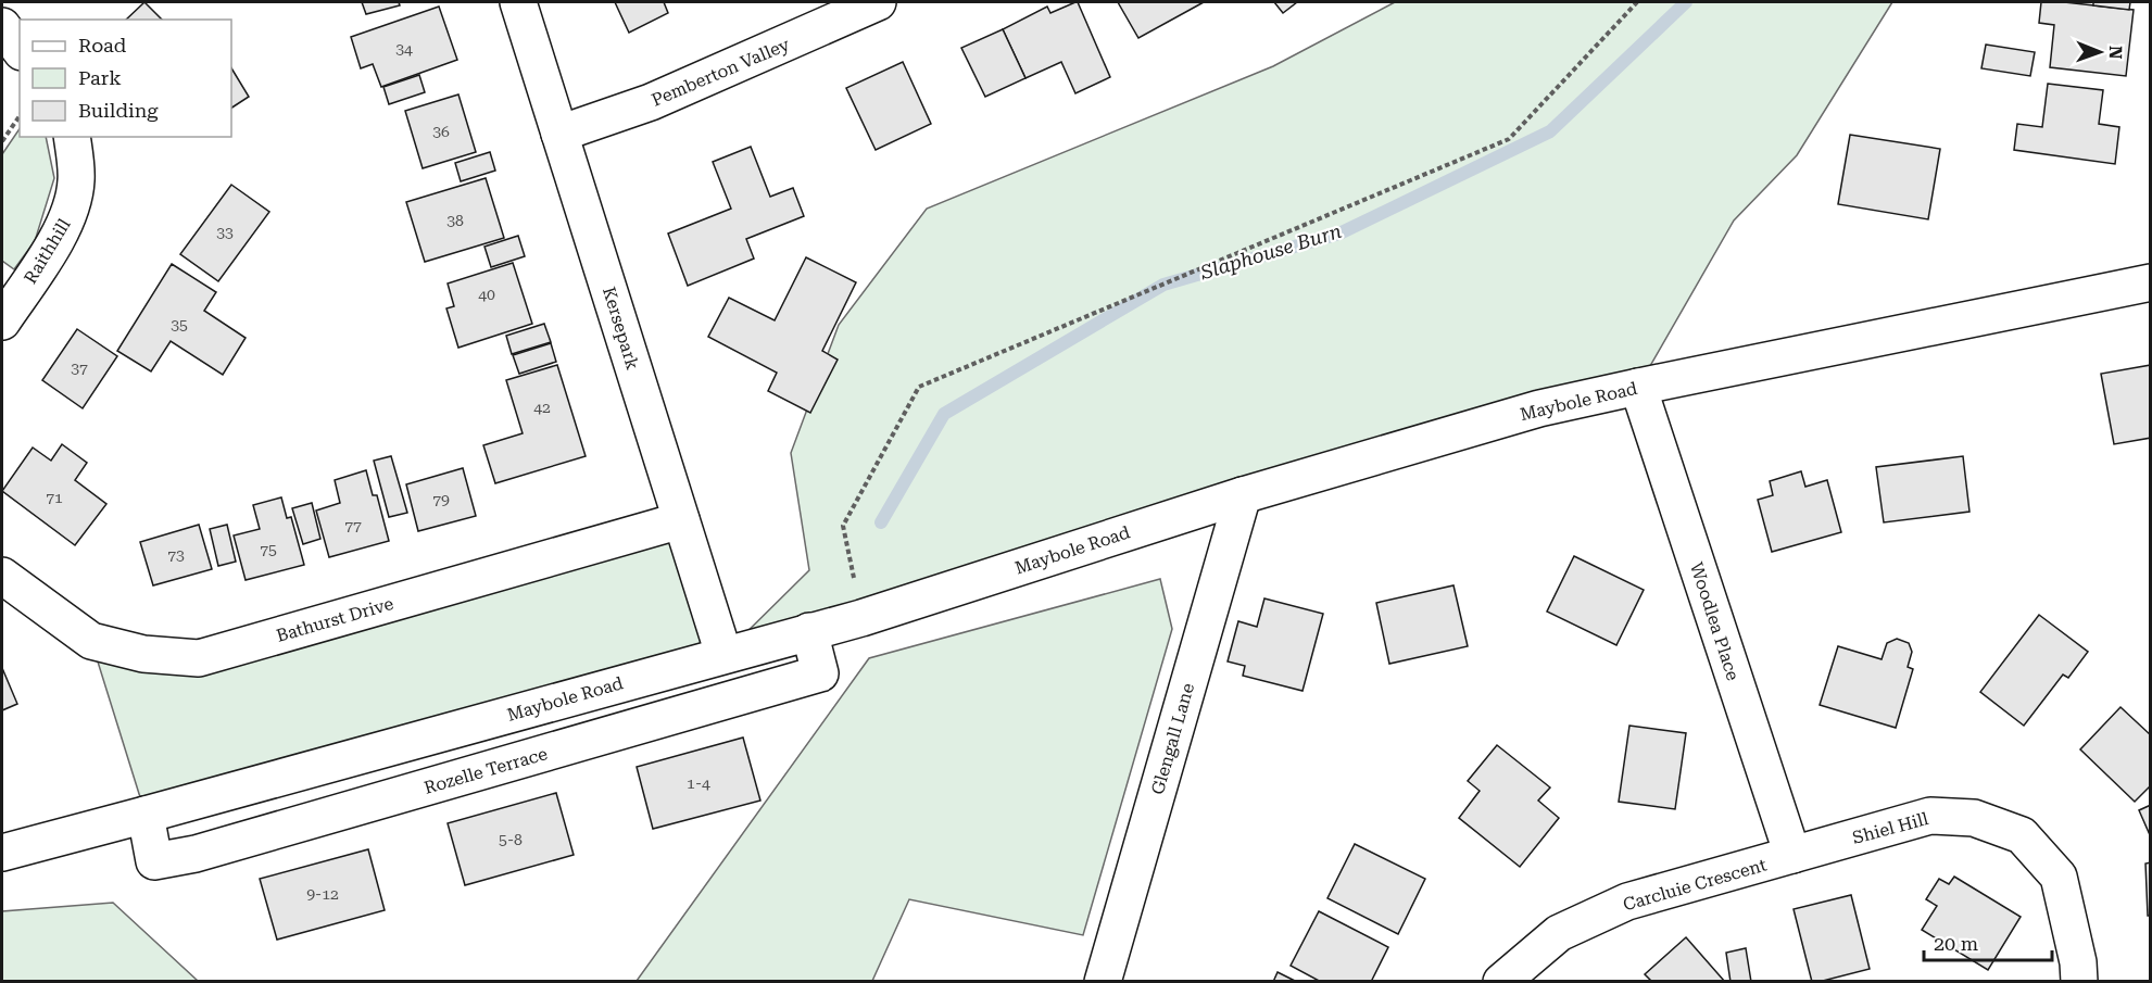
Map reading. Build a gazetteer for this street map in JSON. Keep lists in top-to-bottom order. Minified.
{"streets":{"street":["Pemberton Valley","Raithhill","Kersepark","Maybole Road","Bathurst Drive","Woodlea Place","Glengall Lane","Rozelle Terrace","Shiel Hill","Carcluie Crescent"]},"crossings":[["Pemberton Valley","Kersepark"],["Kersepark","Maybole Road"],["Kersepark","Bathurst Drive"],["Maybole Road","Woodlea Place"],["Maybole Road","Glengall Lane"],["Maybole Road","Rozelle Terrace"],["Woodlea Place","Shiel Hill"],["Woodlea Place","Carcluie Crescent"],["Shiel Hill","Carcluie Crescent"]],"water":["Slaphouse Burn"],"house_numbers":["34","36","38","33","40","35","37","42","71","79","77","75","73","1-4","5-8","9-12"],"legend":["Road","Park","Building"],"scale_bar":"20 m","north":"right"}
